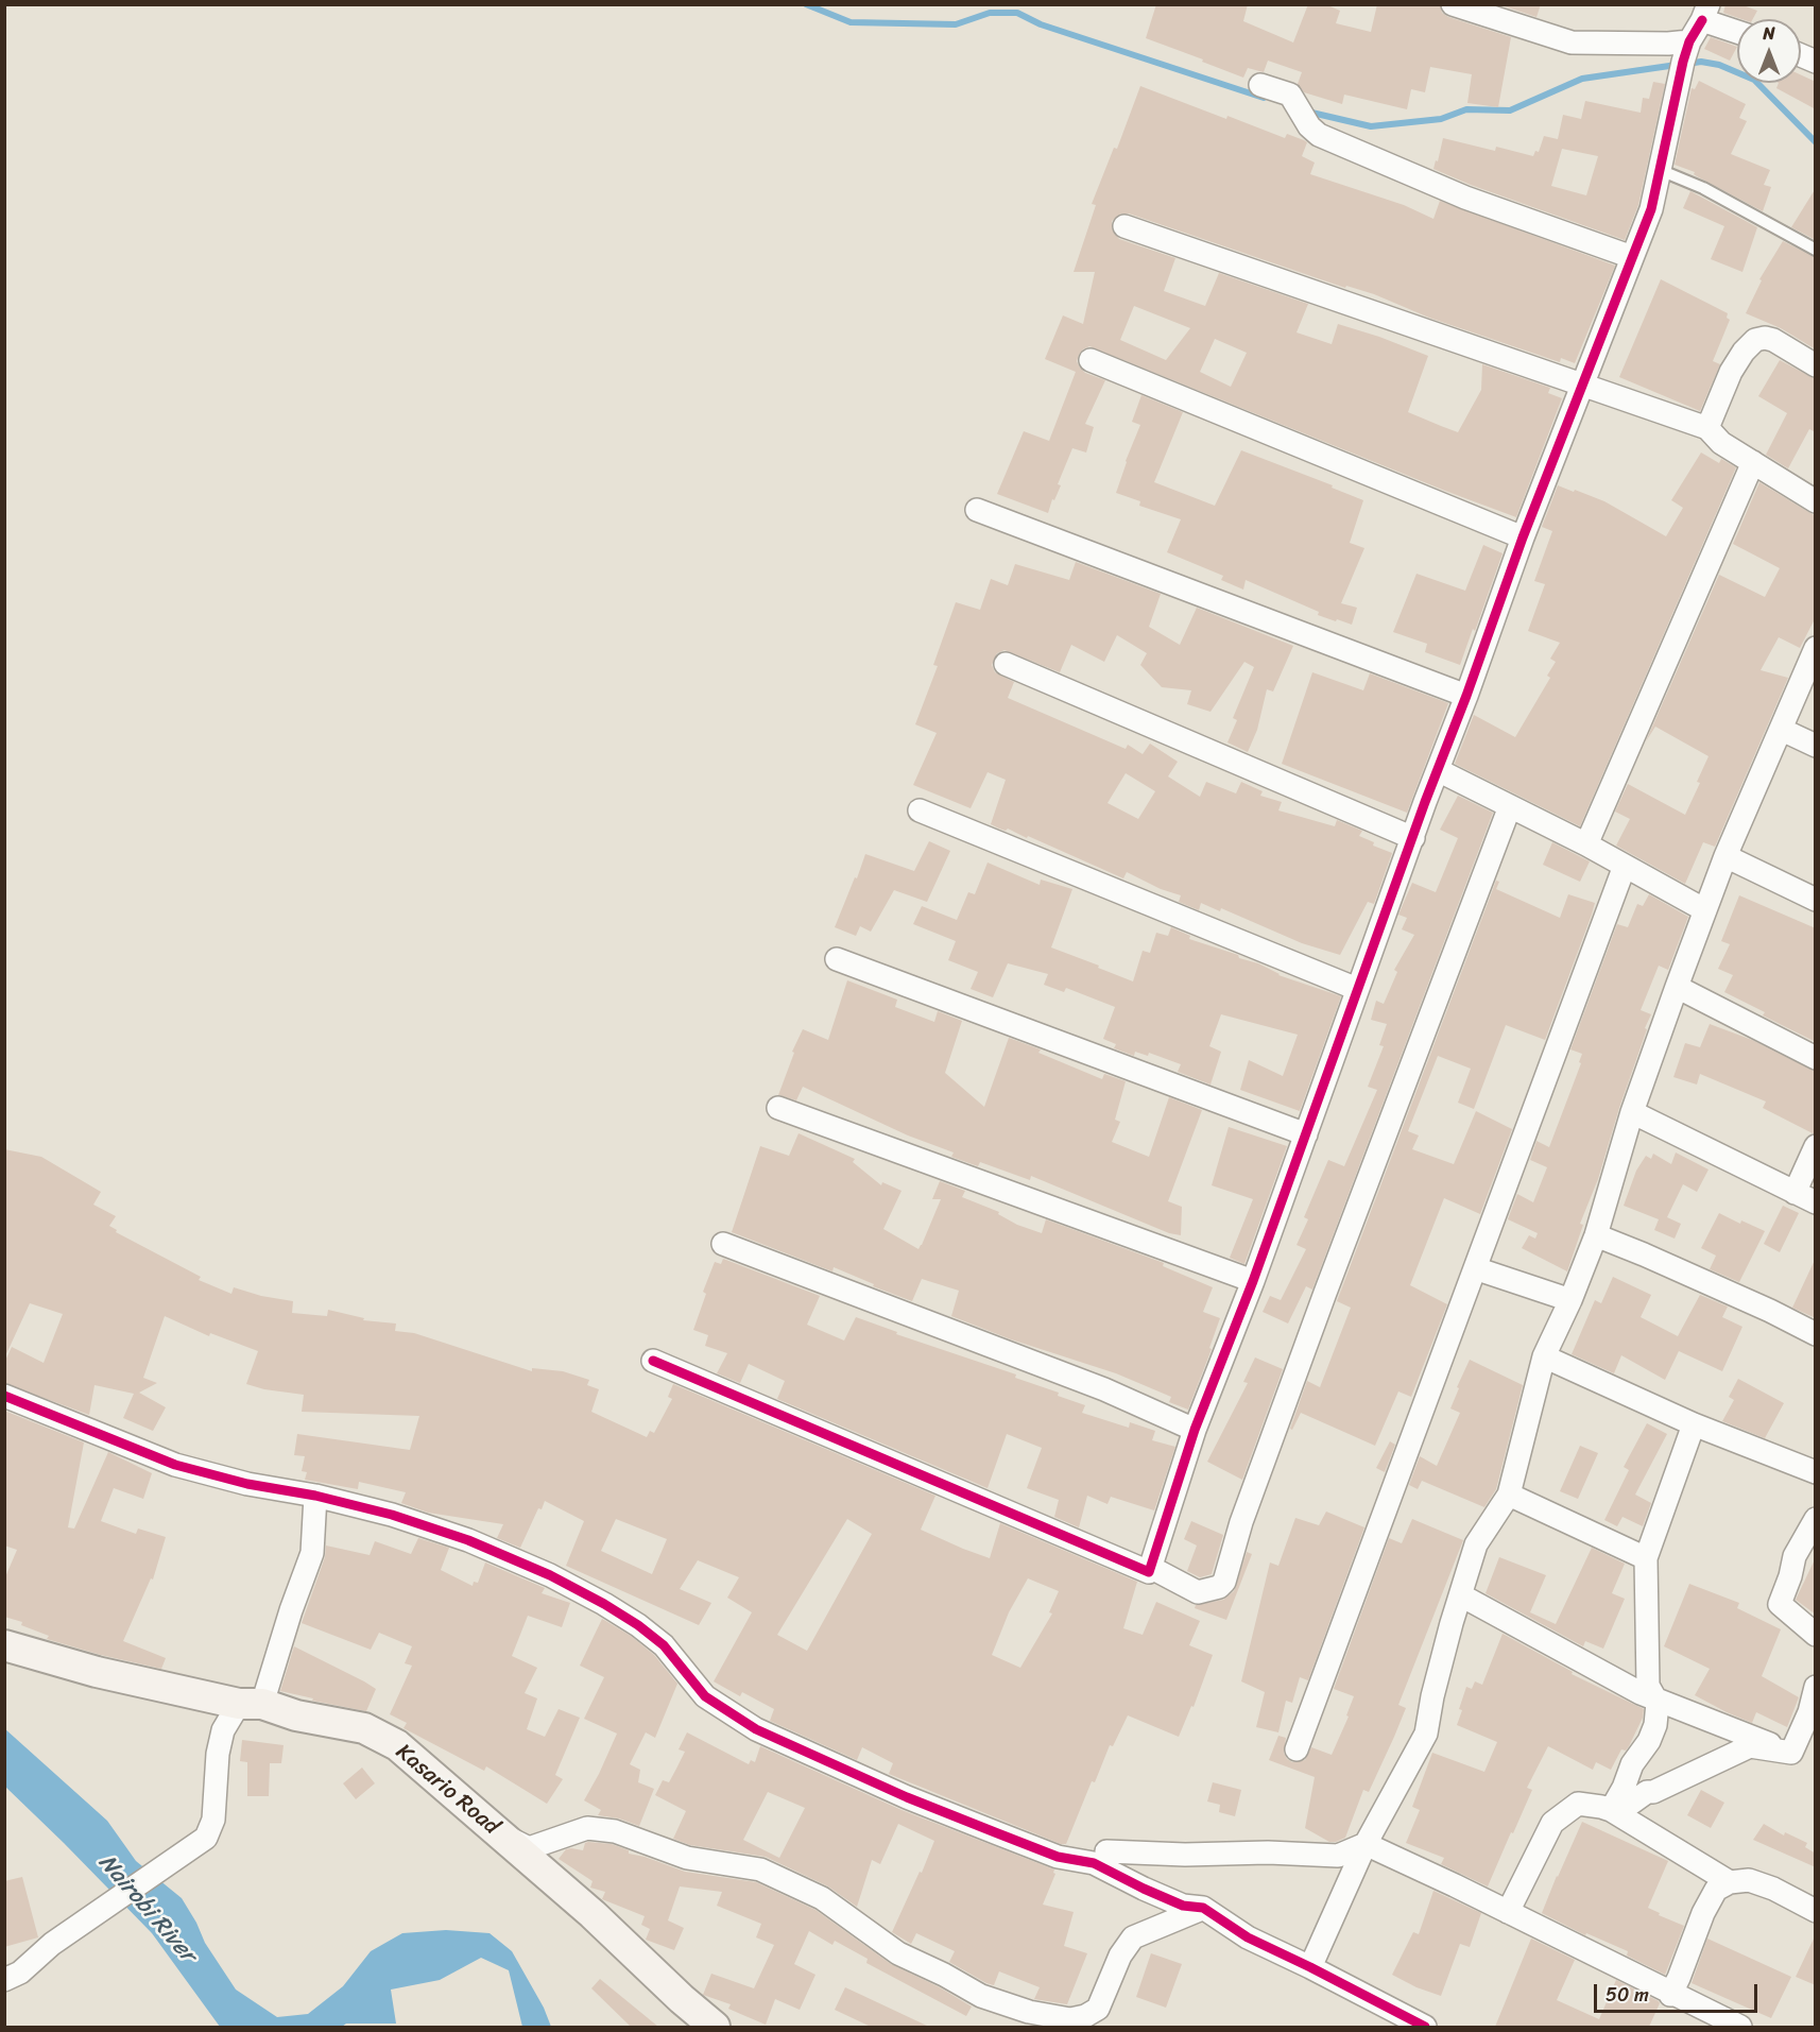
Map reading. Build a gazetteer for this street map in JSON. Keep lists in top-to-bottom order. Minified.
{"streets":{"street":["Kasario Road"]},"water":["Nairobi River"],"scale_bar":"50 m","north":"top"}
